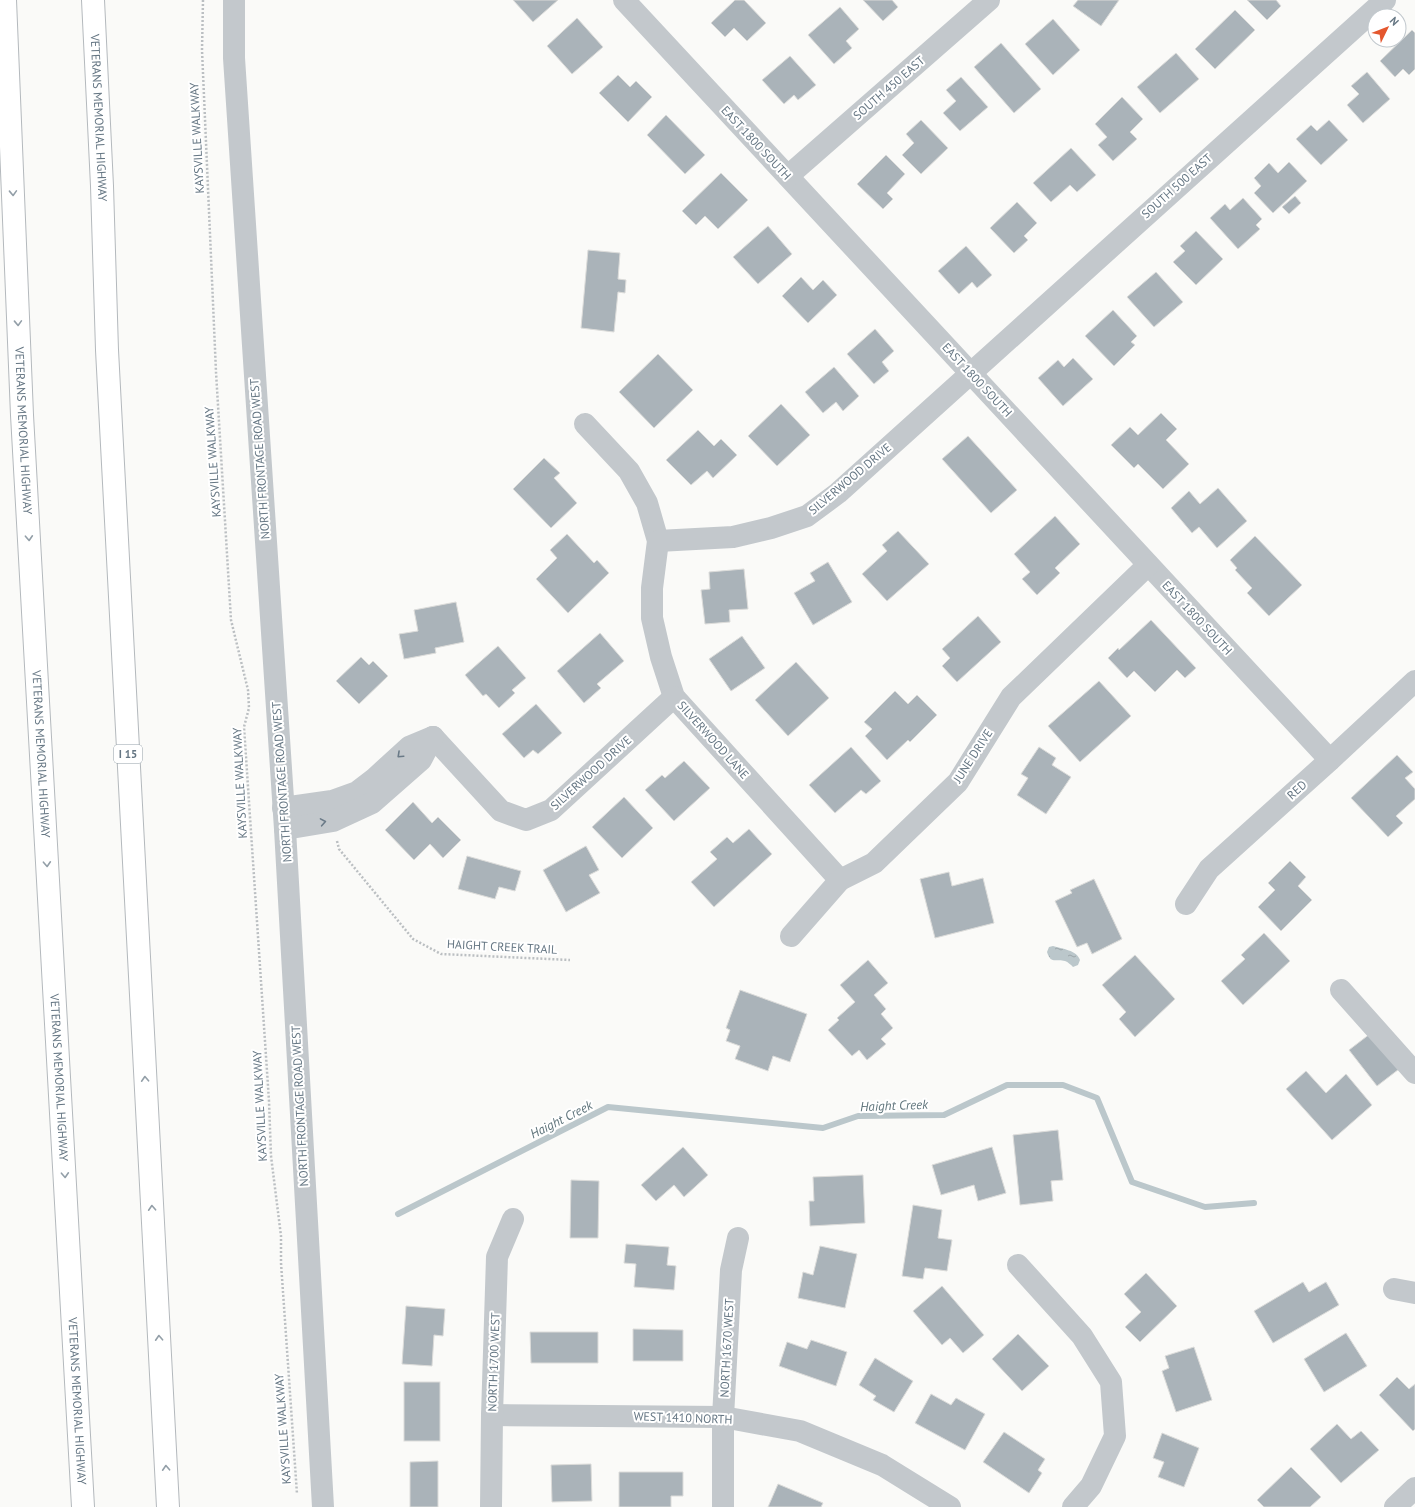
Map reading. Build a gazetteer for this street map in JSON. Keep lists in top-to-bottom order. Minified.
{"streets":{"highway":["VETERANS MEMORIAL HIGHWAY","I 15"],"street":["SOUTH 450 EAST","EAST 1800 SOUTH","SOUTH 500 EAST","NORTH FRONTAGE ROAD WEST","SILVERWOOD DRIVE","SILVERWOOD LANE","JUNE DRIVE","RED","NORTH 1670 WEST","NORTH 1700 WEST","WEST 1410 NORTH"],"path":["KAYSVILLE WALKWAY","HAIGHT CREEK TRAIL"]},"crossings":[["SOUTH 450 EAST","EAST 1800 SOUTH"],["EAST 1800 SOUTH","SOUTH 500 EAST"],["EAST 1800 SOUTH","SILVERWOOD DRIVE"],["EAST 1800 SOUTH","JUNE DRIVE"],["EAST 1800 SOUTH","RED"],["SOUTH 500 EAST","SILVERWOOD DRIVE"],["SILVERWOOD DRIVE","SILVERWOOD LANE"],["SILVERWOOD LANE","JUNE DRIVE"],["NORTH 1670 WEST","WEST 1410 NORTH"],["NORTH 1700 WEST","WEST 1410 NORTH"]],"water":["Haight Creek"],"north":"top right"}
